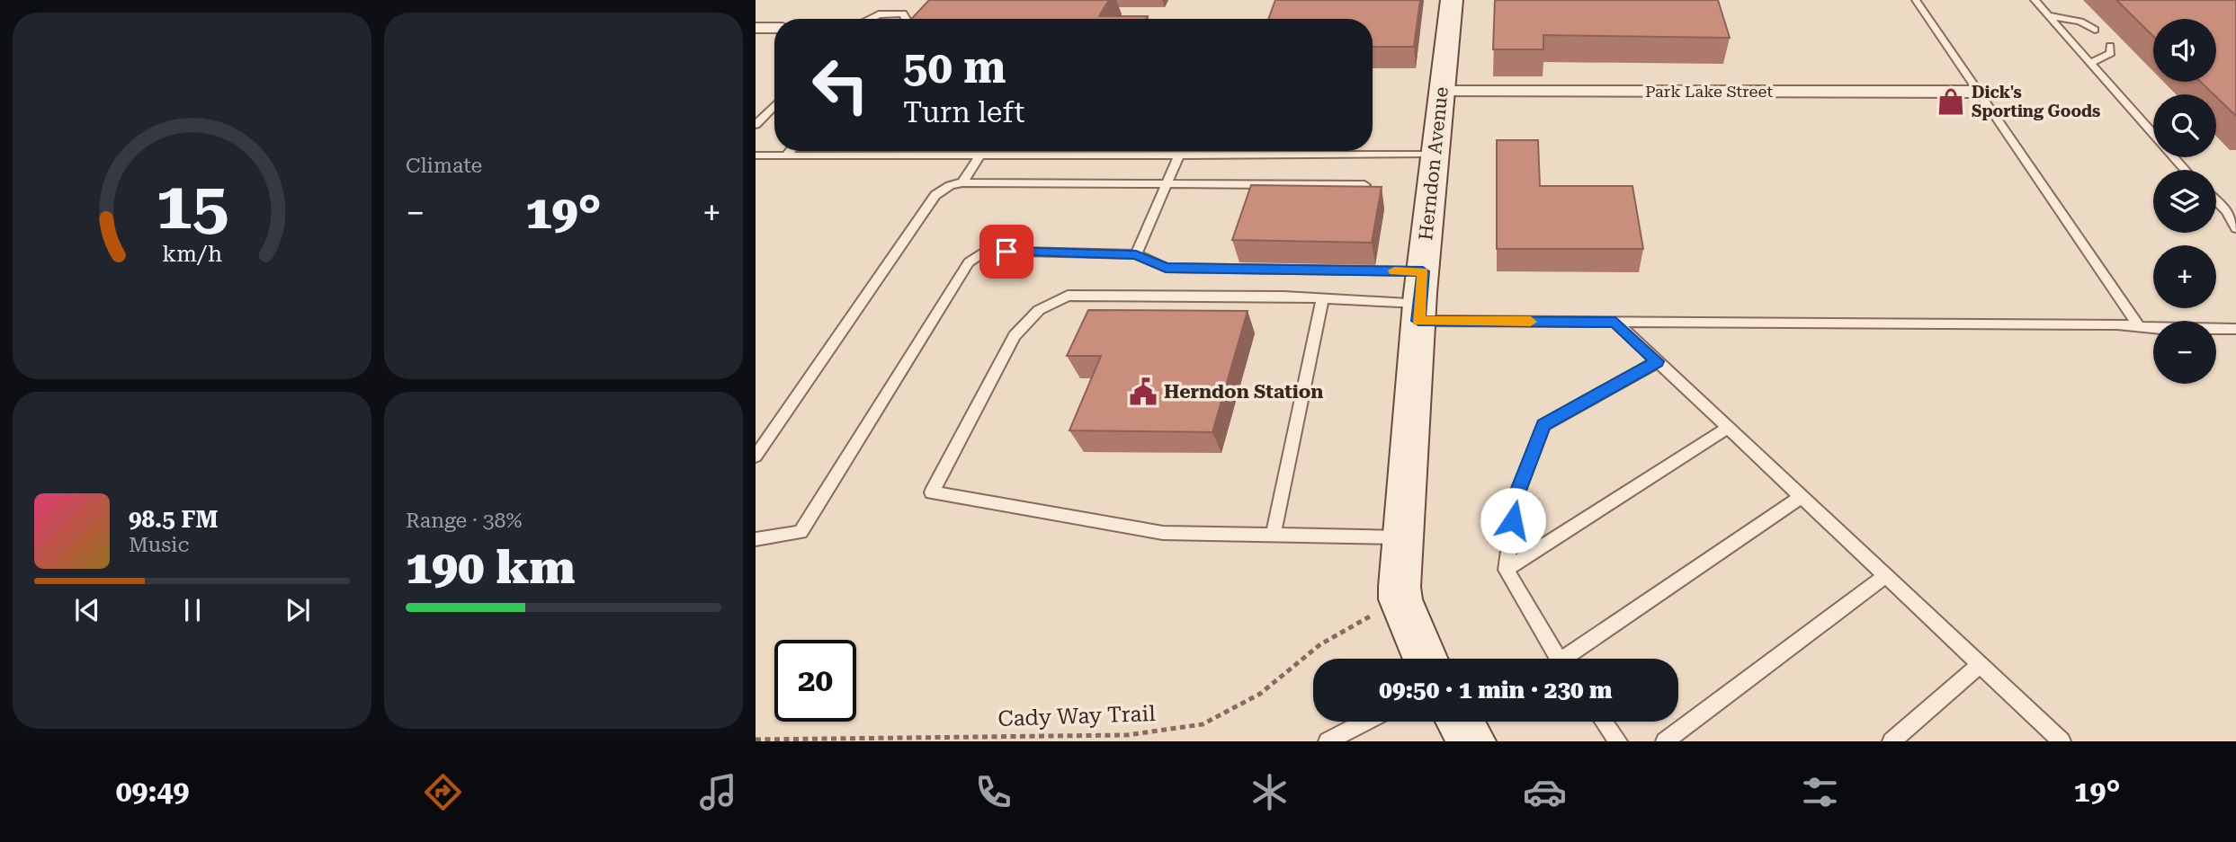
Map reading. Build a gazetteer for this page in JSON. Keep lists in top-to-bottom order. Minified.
{"streets":{"street":["Park Lake Street","Herndon Avenue"],"path":["Cady Way Trail"]},"crossings":[["Park Lake Street","Herndon Avenue"],["Herndon Avenue","Cady Way Trail"]],"places":{"shop":["Dick's Sporting Goods"],"public building":["Herndon Station"]},"page":{"tile":["Climate",["Range · 38%","190 km"]],"map_buttons":["+","−"],"turn":["50 m","Turn left"],"heat":["−","19°","+"],"song":["98.5 FM","Music"],"limit":"20","trip":"09:50 · 1 min · 230 m","tabs":["09:49","19°"],"gauge":["15","km/h"]}}
